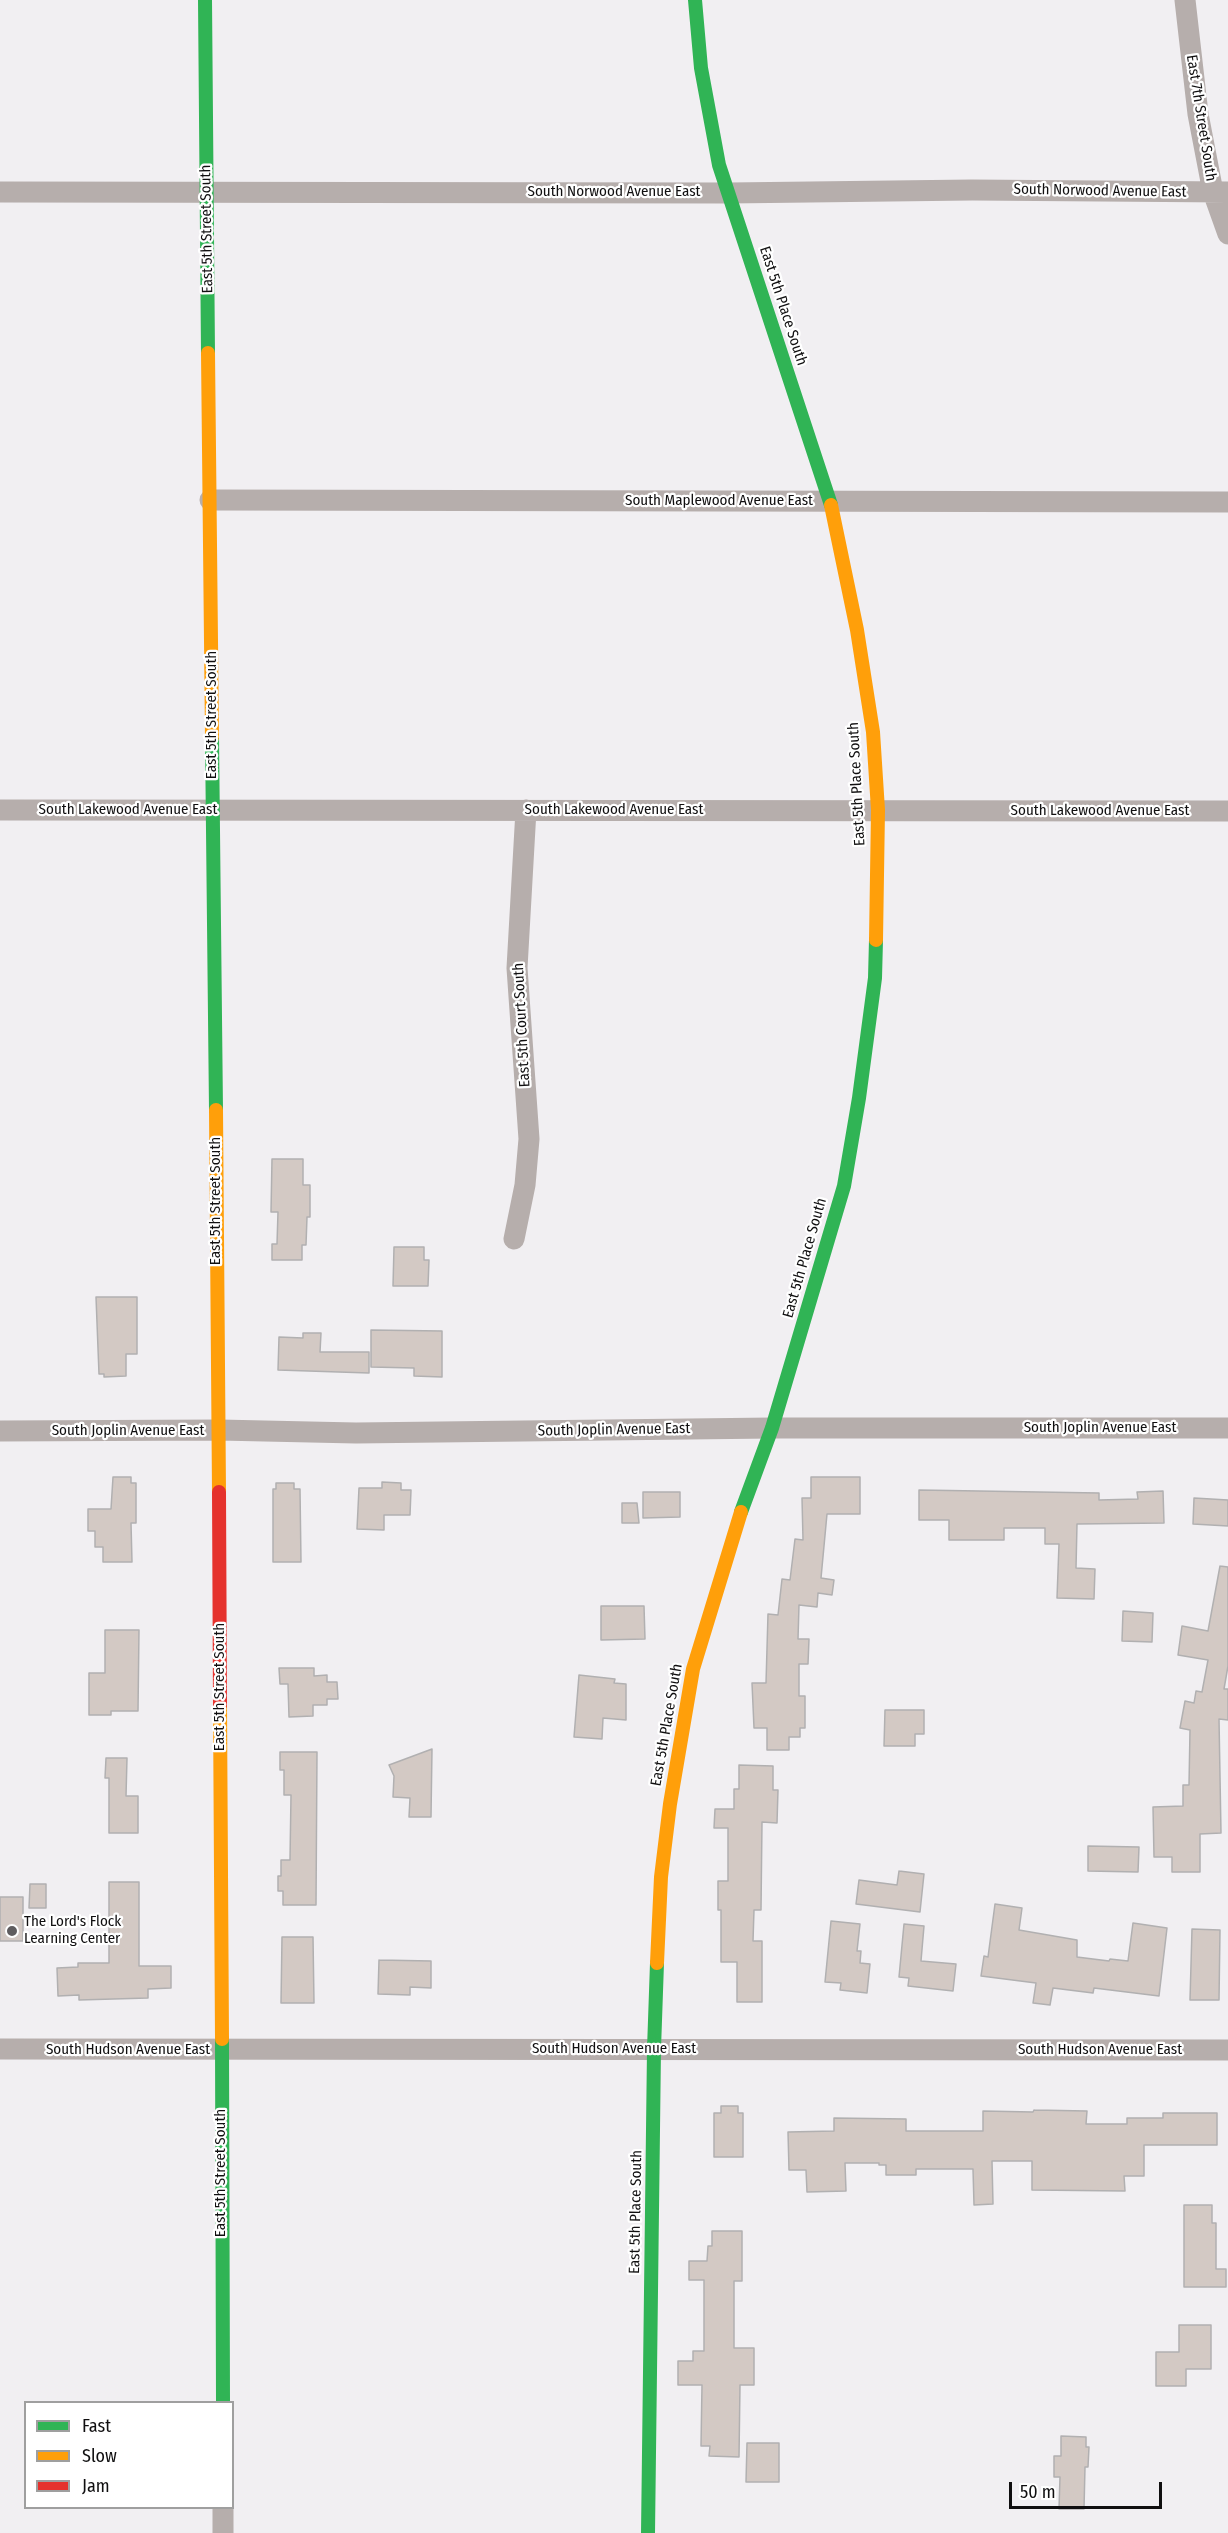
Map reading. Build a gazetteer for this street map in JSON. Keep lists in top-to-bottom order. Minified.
{"streets":{"street":["East 7th Street South","South Norwood Avenue East","East 5th Street South","East 5th Place South","South Maplewood Avenue East","South Lakewood Avenue East","East 5th Court South","South Joplin Avenue East","South Hudson Avenue East"]},"crossings":[["East 7th Street South","South Norwood Avenue East"],["South Norwood Avenue East","East 5th Street South"],["South Norwood Avenue East","East 5th Place South"],["East 5th Street South","South Maplewood Avenue East"],["East 5th Street South","South Lakewood Avenue East"],["East 5th Street South","South Joplin Avenue East"],["East 5th Street South","South Hudson Avenue East"],["East 5th Place South","South Maplewood Avenue East"],["East 5th Place South","South Lakewood Avenue East"],["East 5th Place South","South Joplin Avenue East"],["East 5th Place South","South Hudson Avenue East"],["South Lakewood Avenue East","East 5th Court South"]],"places":["The Lord's Flock Learning Center"],"legend":["Fast","Slow","Jam"],"scale_bar":"50 m"}
